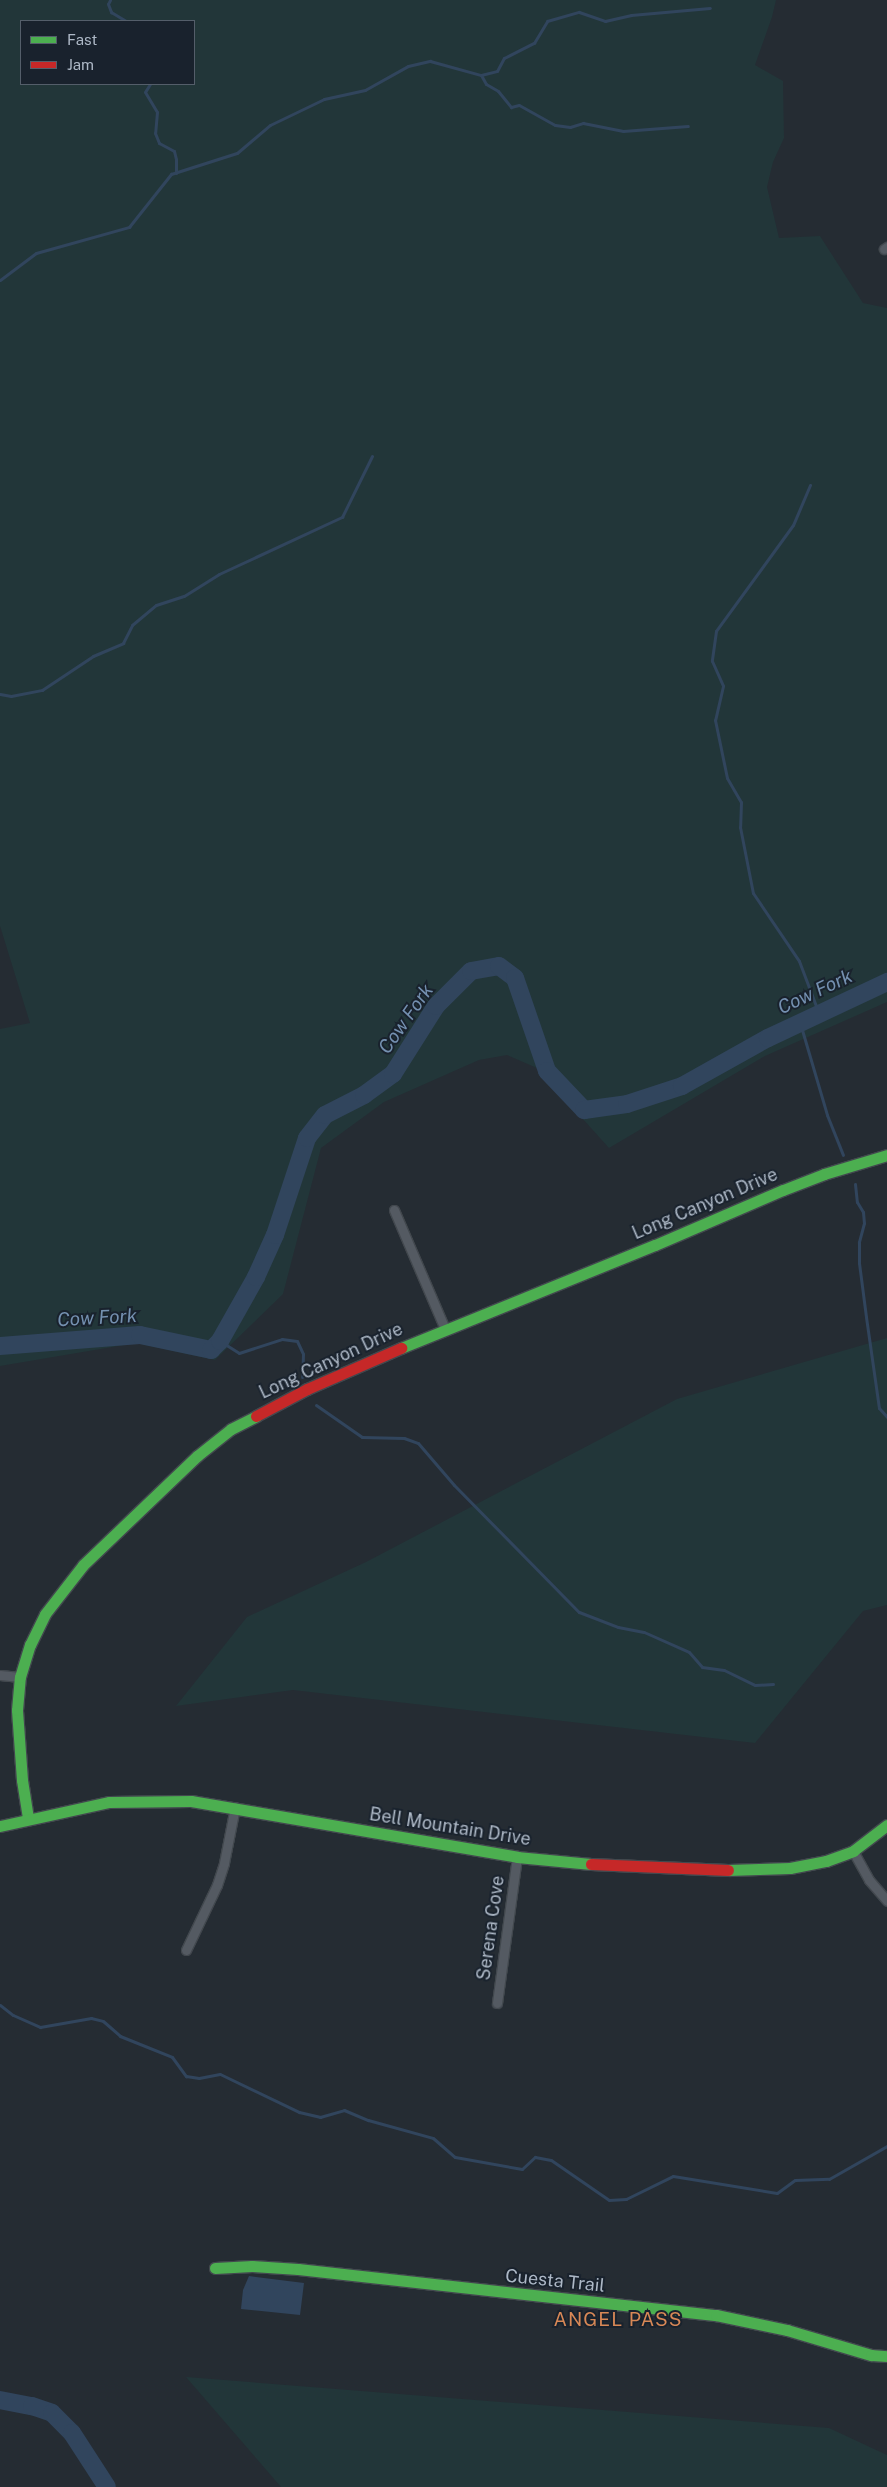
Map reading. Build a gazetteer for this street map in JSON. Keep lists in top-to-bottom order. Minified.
{"streets":{"street":["Long Canyon Drive","Bell Mountain Drive","Serena Cove","Cuesta Trail"]},"crossings":[["Long Canyon Drive","Bell Mountain Drive"],["Bell Mountain Drive","Serena Cove"]],"districts":["ANGEL PASS"],"water":["Cow Fork"],"legend":["Fast","Jam"]}
